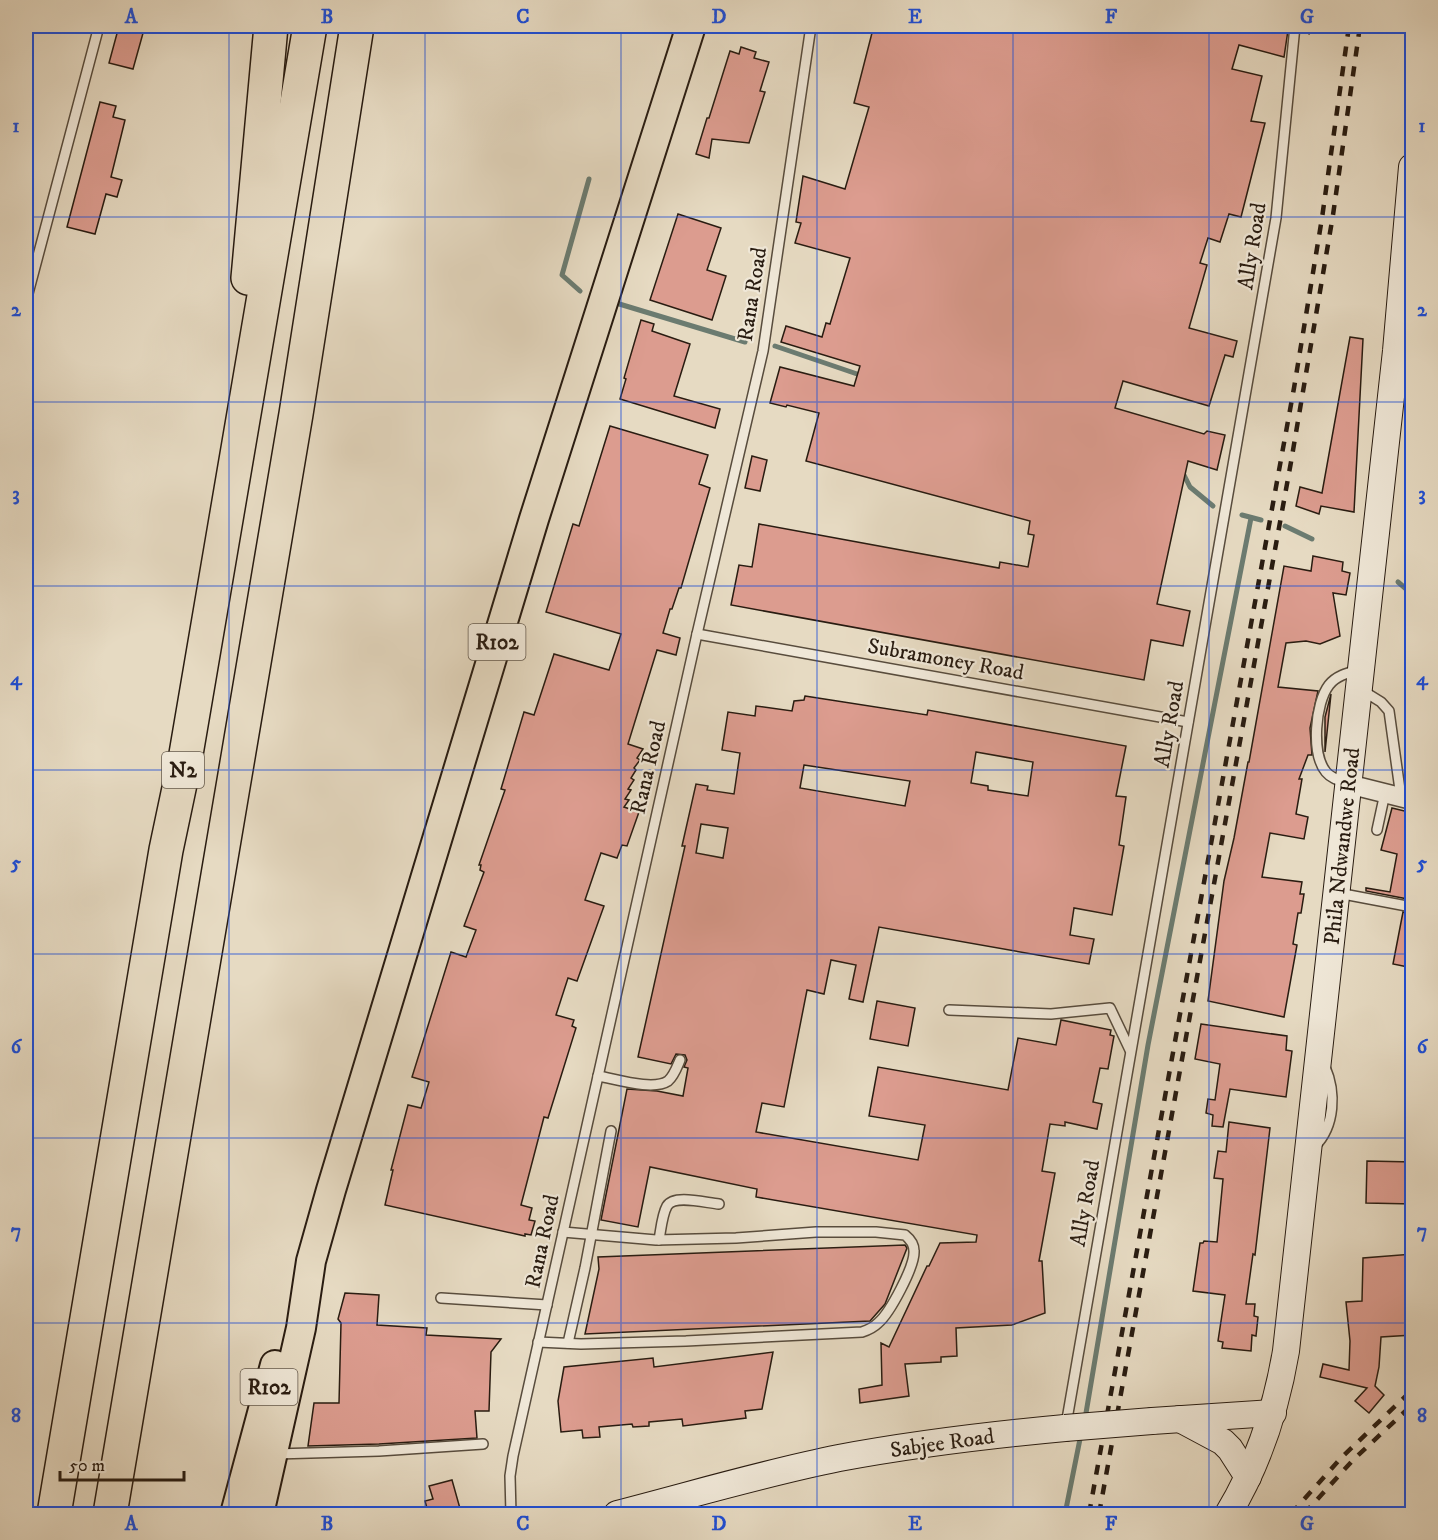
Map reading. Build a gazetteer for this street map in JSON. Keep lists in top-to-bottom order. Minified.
{"streets":{"highway":["N2"],"main road":["R102"],"street":["Phila Ndwandwe Road","Sabjee Road"],"lane":["Ally Road","Rana Road","Subramoney Road"]},"crossings":[["Ally Road","Subramoney Road"],["Ally Road","Sabjee Road"],["Rana Road","Subramoney Road"],["Phila Ndwandwe Road","Sabjee Road"]],"scale_bar":"50 m","grid":{"columns":["A","B","C","D","E","F","G"],"rows":["1","2","3","4","5","6","7","8"]}}
